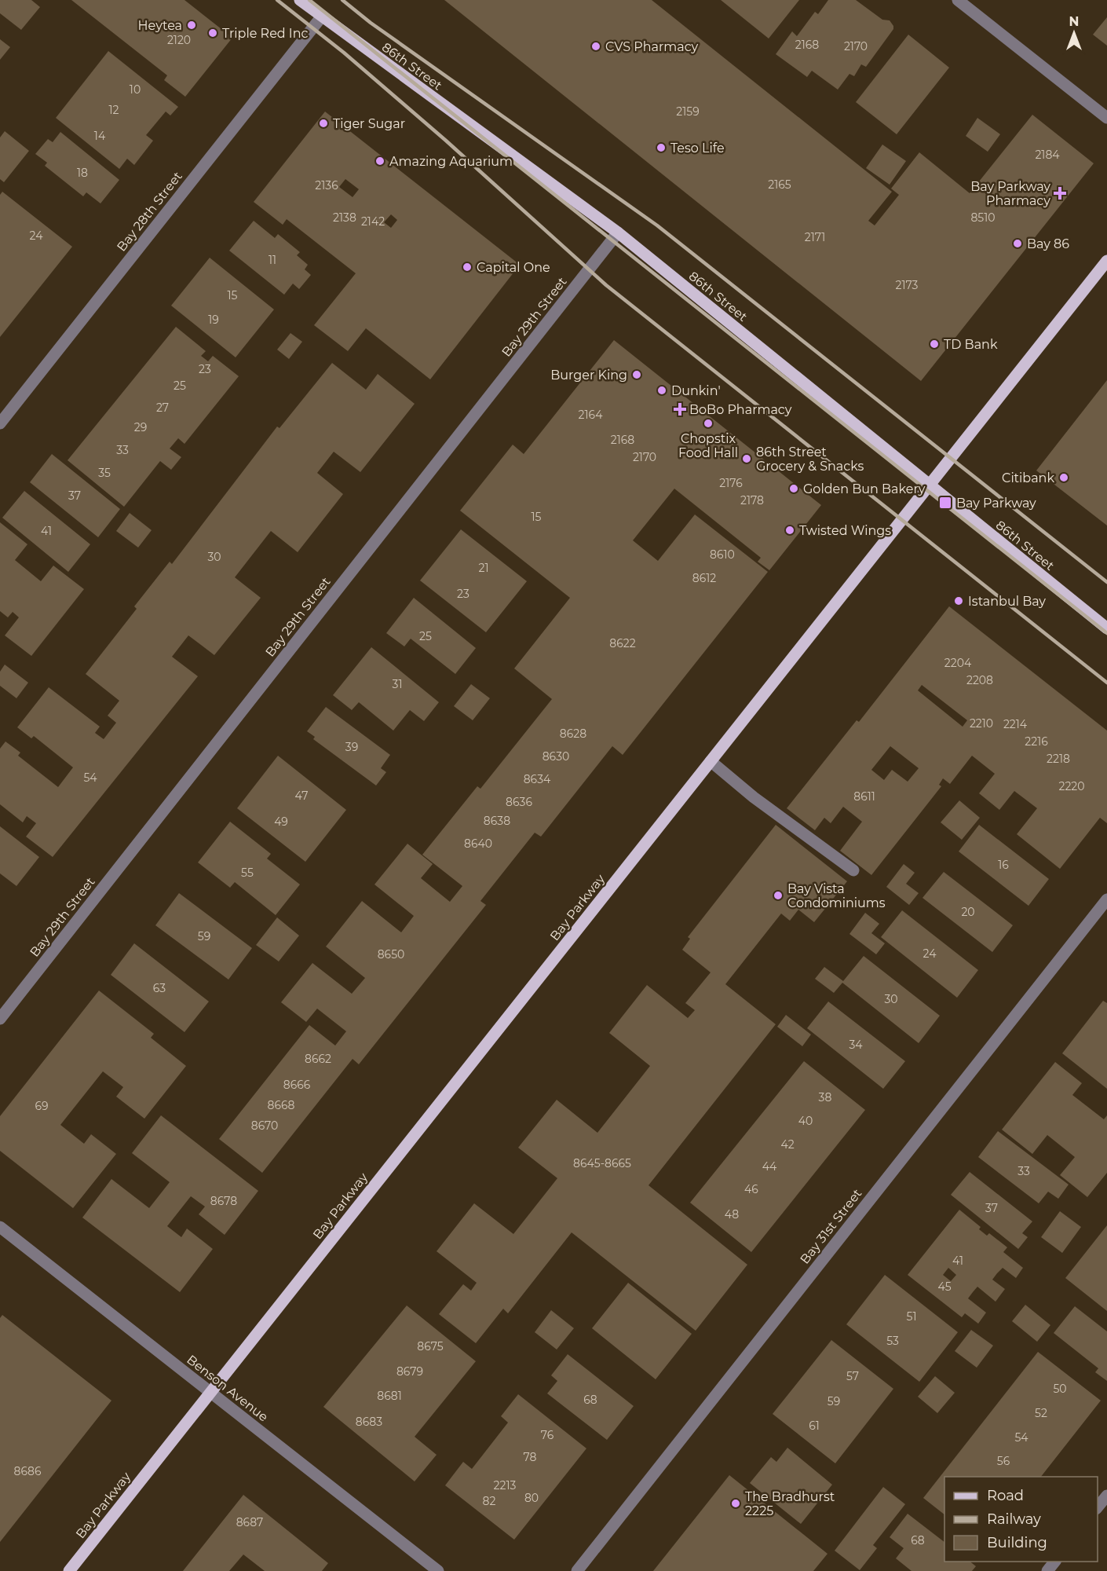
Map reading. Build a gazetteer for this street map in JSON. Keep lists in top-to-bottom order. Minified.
{"streets":{"main road":["86th Street","Bay Parkway"],"street":["Bay 28th Street","Bay 29th Street","Bay 31st Street","Benson Avenue"]},"crossings":[["86th Street","Bay 28th Street"],["86th Street","Bay 29th Street"],["86th Street","Bay Parkway"],["Bay Parkway","Benson Avenue"]],"places":{"other":["Heytea","Triple Red Inc","CVS Pharmacy","Tiger Sugar","Teso Life","Amazing Aquarium","Bay 86","Capital One","TD Bank","Burger King","Dunkin'","Chopstix Food Hall","86th Street Grocery & Snacks","Citibank","Golden Bun Bakery","Twisted Wings","Istanbul Bay","Bay Vista Condominiums","The Bradhurst 2225"],"health":["Bay Parkway Pharmacy","BoBo Pharmacy"],"transit":["Bay Parkway"]},"house_numbers":["2120","2168","2170","10","12","2159","14","2184","18","2165","2136","2138","8510","2142","24","2171","11","2173","15","19","23","25","27","2164","29","2168","33","2170","35","2176","37","2178","15","41","8610","30","21","8612","23","25","8622","2204","2208","31","2210","2214","8628","2216","39","8630","2218","54","8634","2220","47","8611","8636","8638","49","8640","16","55","20","59","24","8650","63","30","34","8662","8666","38","8668","69","40","8670","42","8645-8665","44","33","46","8678","37","48","41","45","51","53","8675","8679","57","50","8681","68","59","52","8683","61","76","54","78","56","8686","2213","80","82","8687","68"],"legend":["Road","Railway","Building"],"north":"top"}
